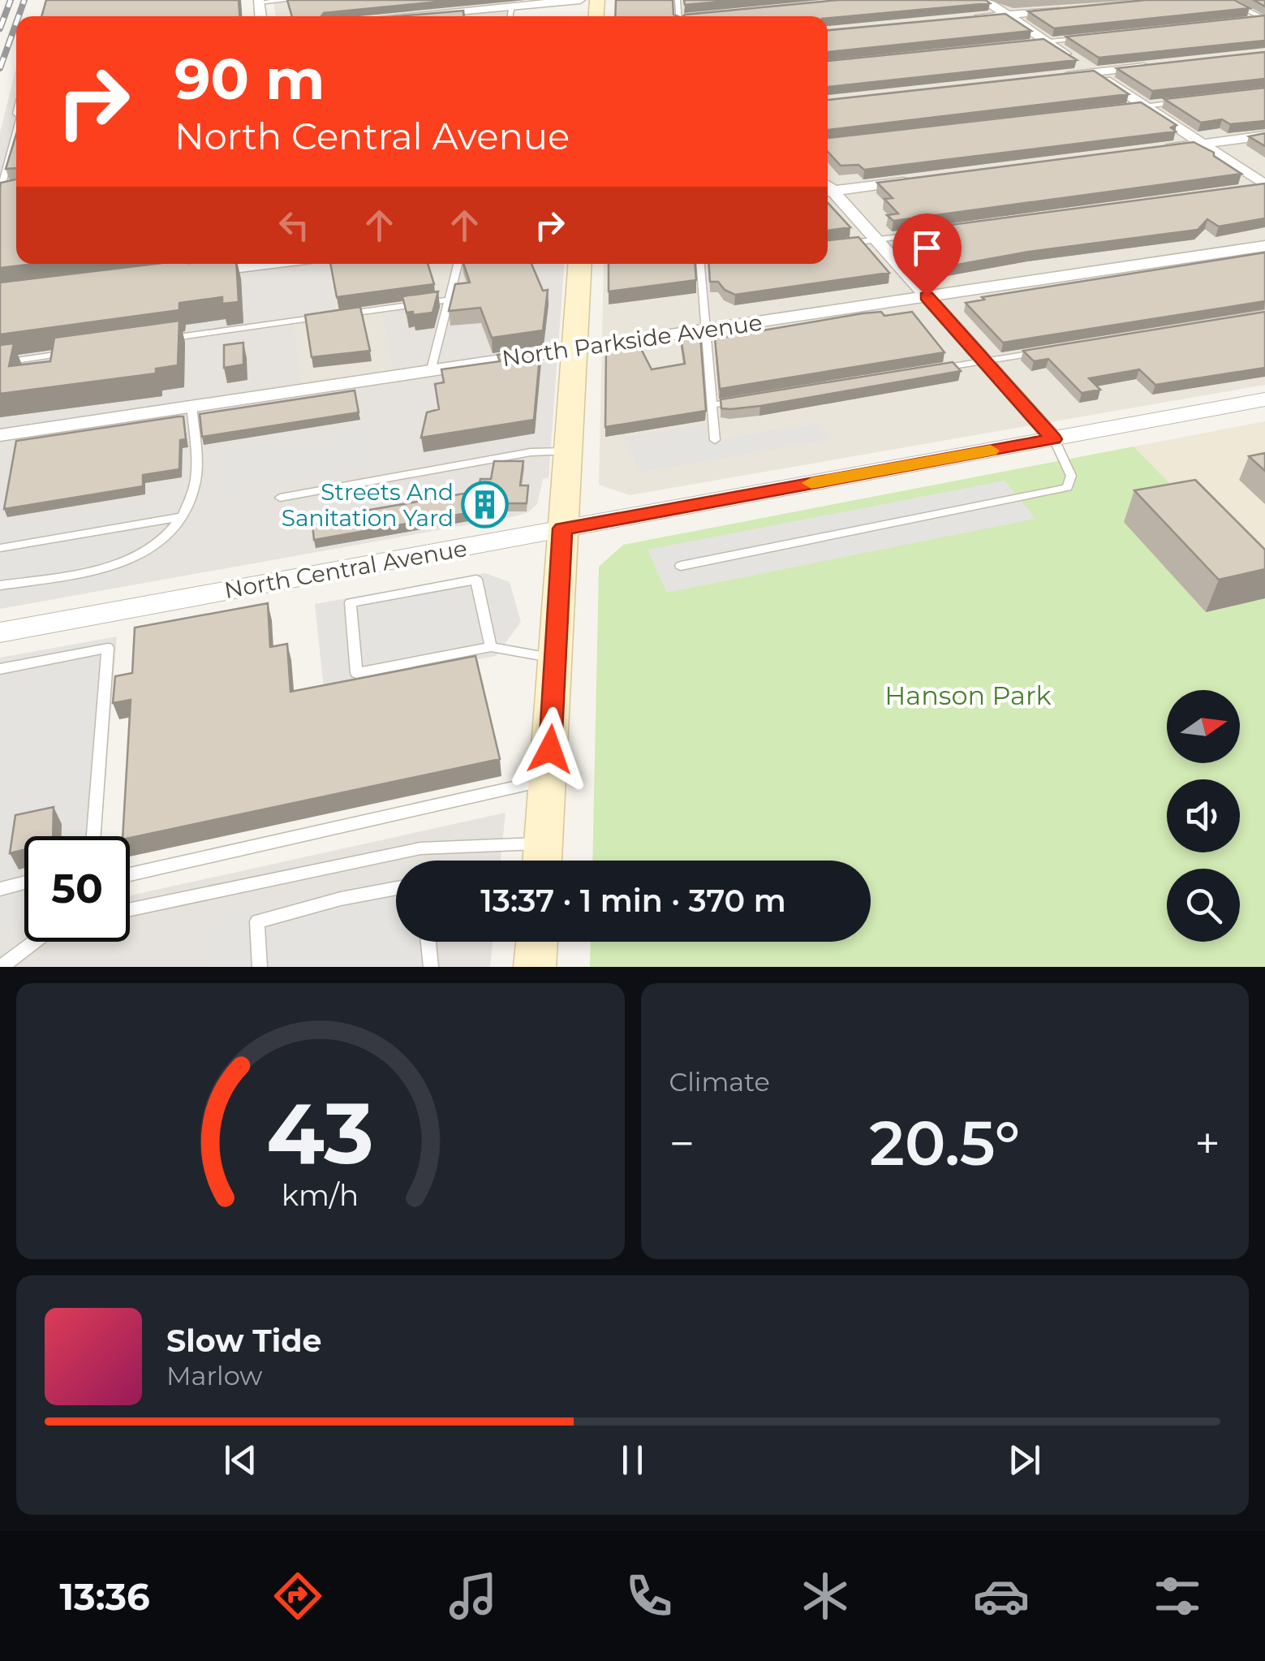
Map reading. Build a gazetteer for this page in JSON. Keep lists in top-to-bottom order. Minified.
{"streets":{"street":["North Parkside Avenue","North Central Avenue"]},"parks":["Hanson Park"],"places":{"building":["Streets And Sanitation Yard"]},"north":"right","page":{"turn":["90 m","North Central Avenue"],"limit":"50","trip":"13:37 · 1 min · 370 m","tile":"Climate","heat":["−","20.5°","+"],"song":["Slow Tide","Marlow"],"tabs":"13:36","gauge":["43","km/h"]}}
